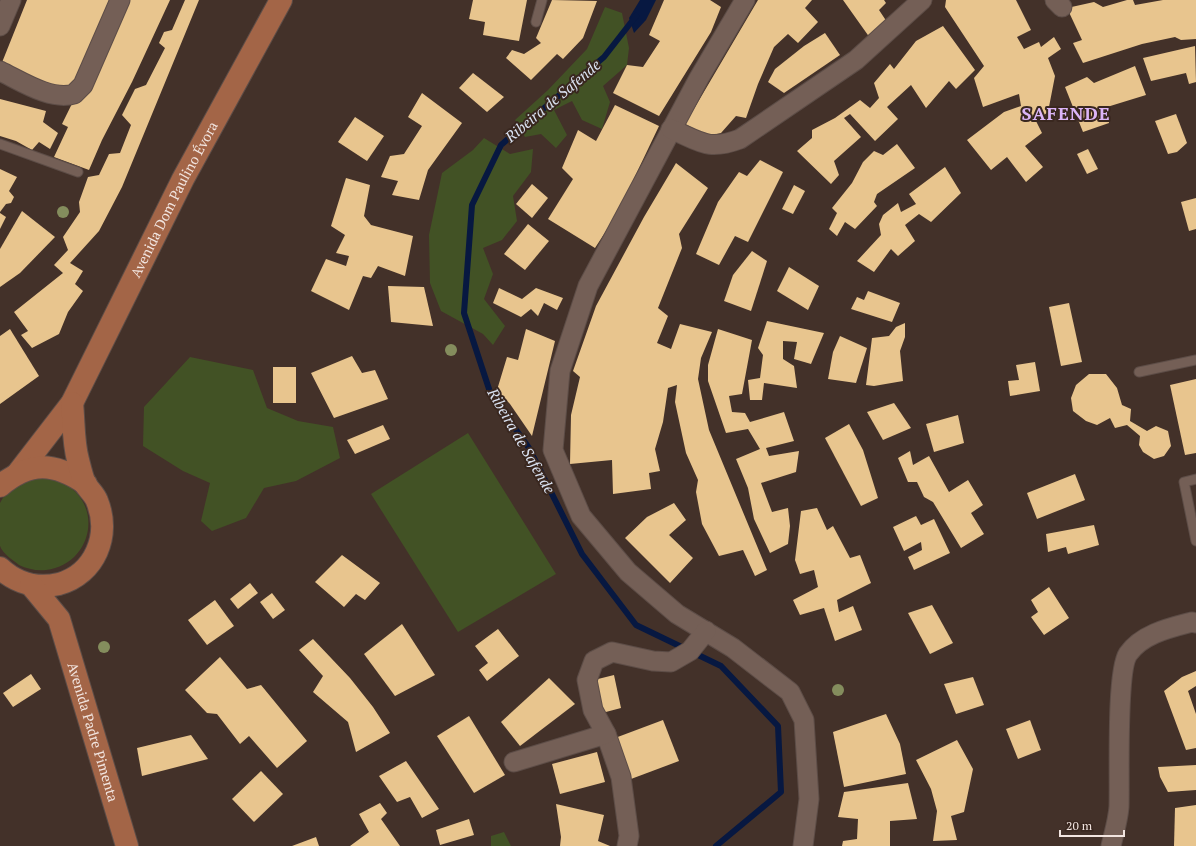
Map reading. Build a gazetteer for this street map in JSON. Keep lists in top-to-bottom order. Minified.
{"streets":{"main road":["Avenida Dom Paulino Évora","Avenida Padre Pimenta"]},"districts":["SAFENDE"],"water":["Ribeira de Safende"],"scale_bar":"20 m"}
